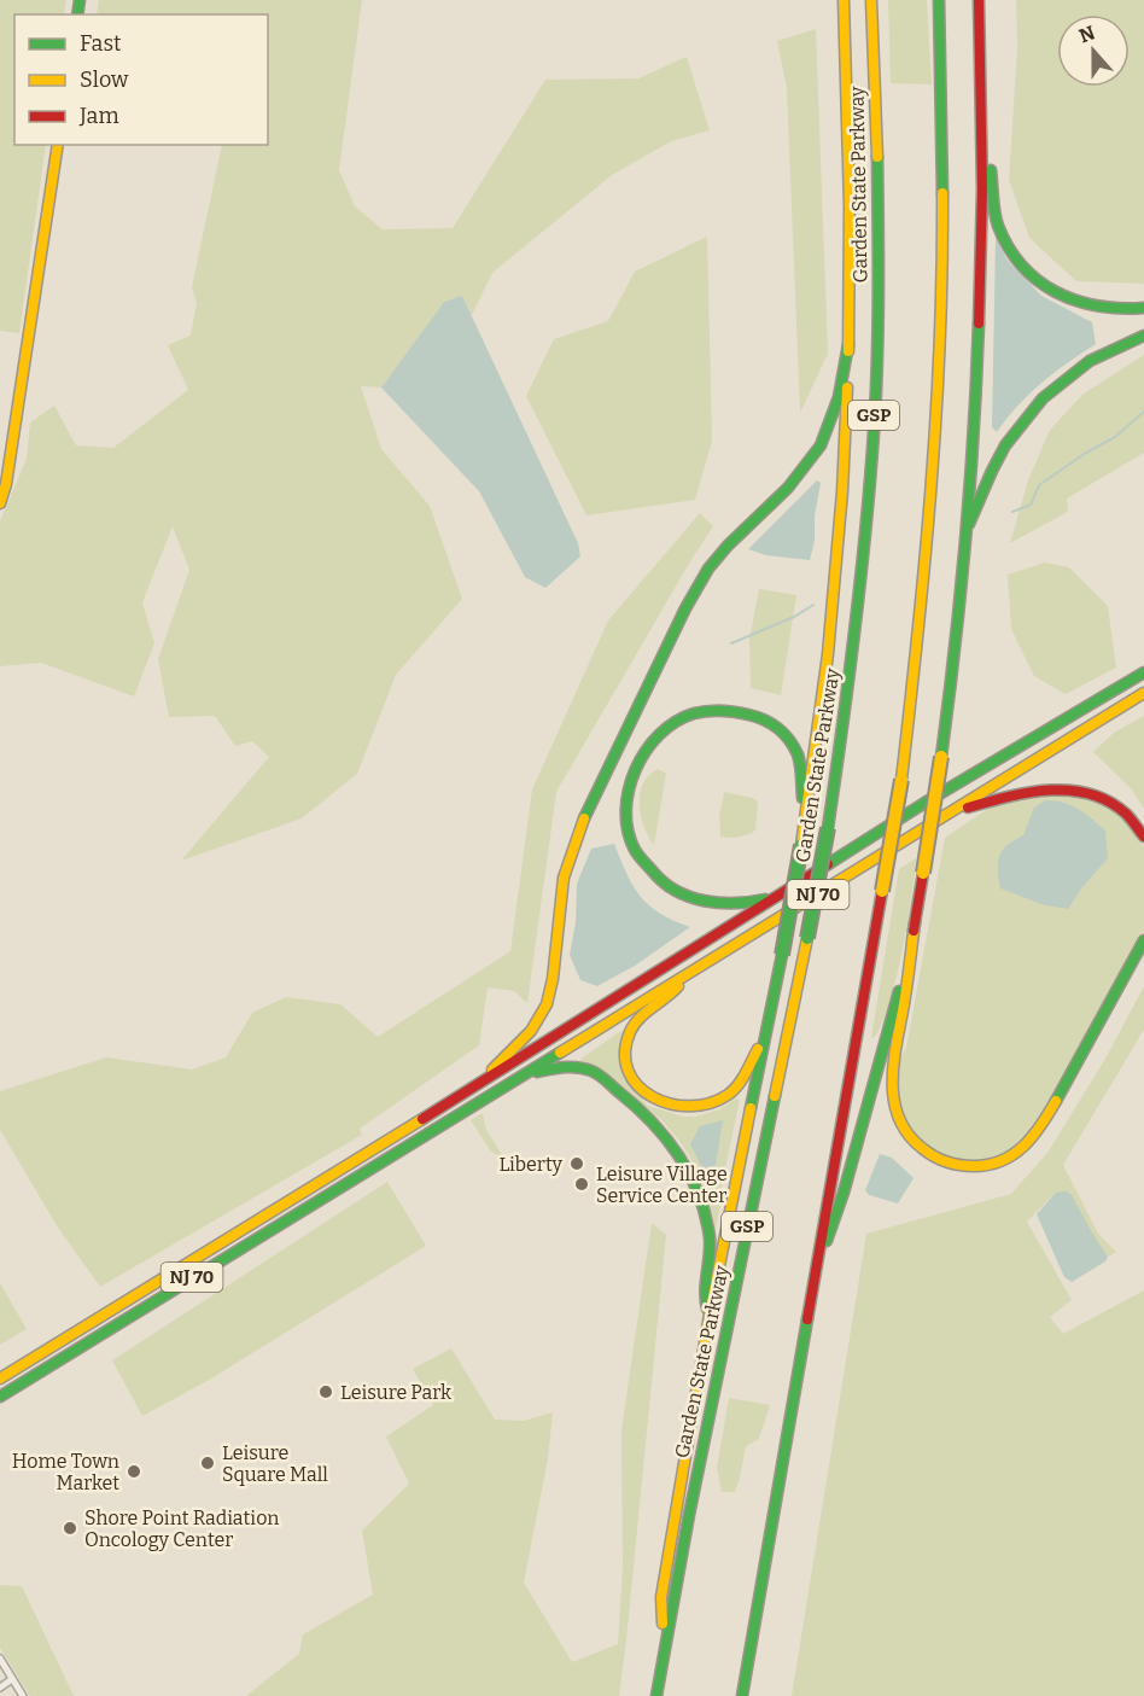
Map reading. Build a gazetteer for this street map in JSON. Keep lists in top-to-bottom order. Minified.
{"streets":{"main road":["Garden State Parkway","GSP","NJ 70"]},"places":["Liberty","Leisure Village Service Center","Leisure Park","Leisure Square Mall","Home Town Market","Shore Point Radiation Oncology Center"],"legend":["Fast","Slow","Jam"],"north":"top"}
